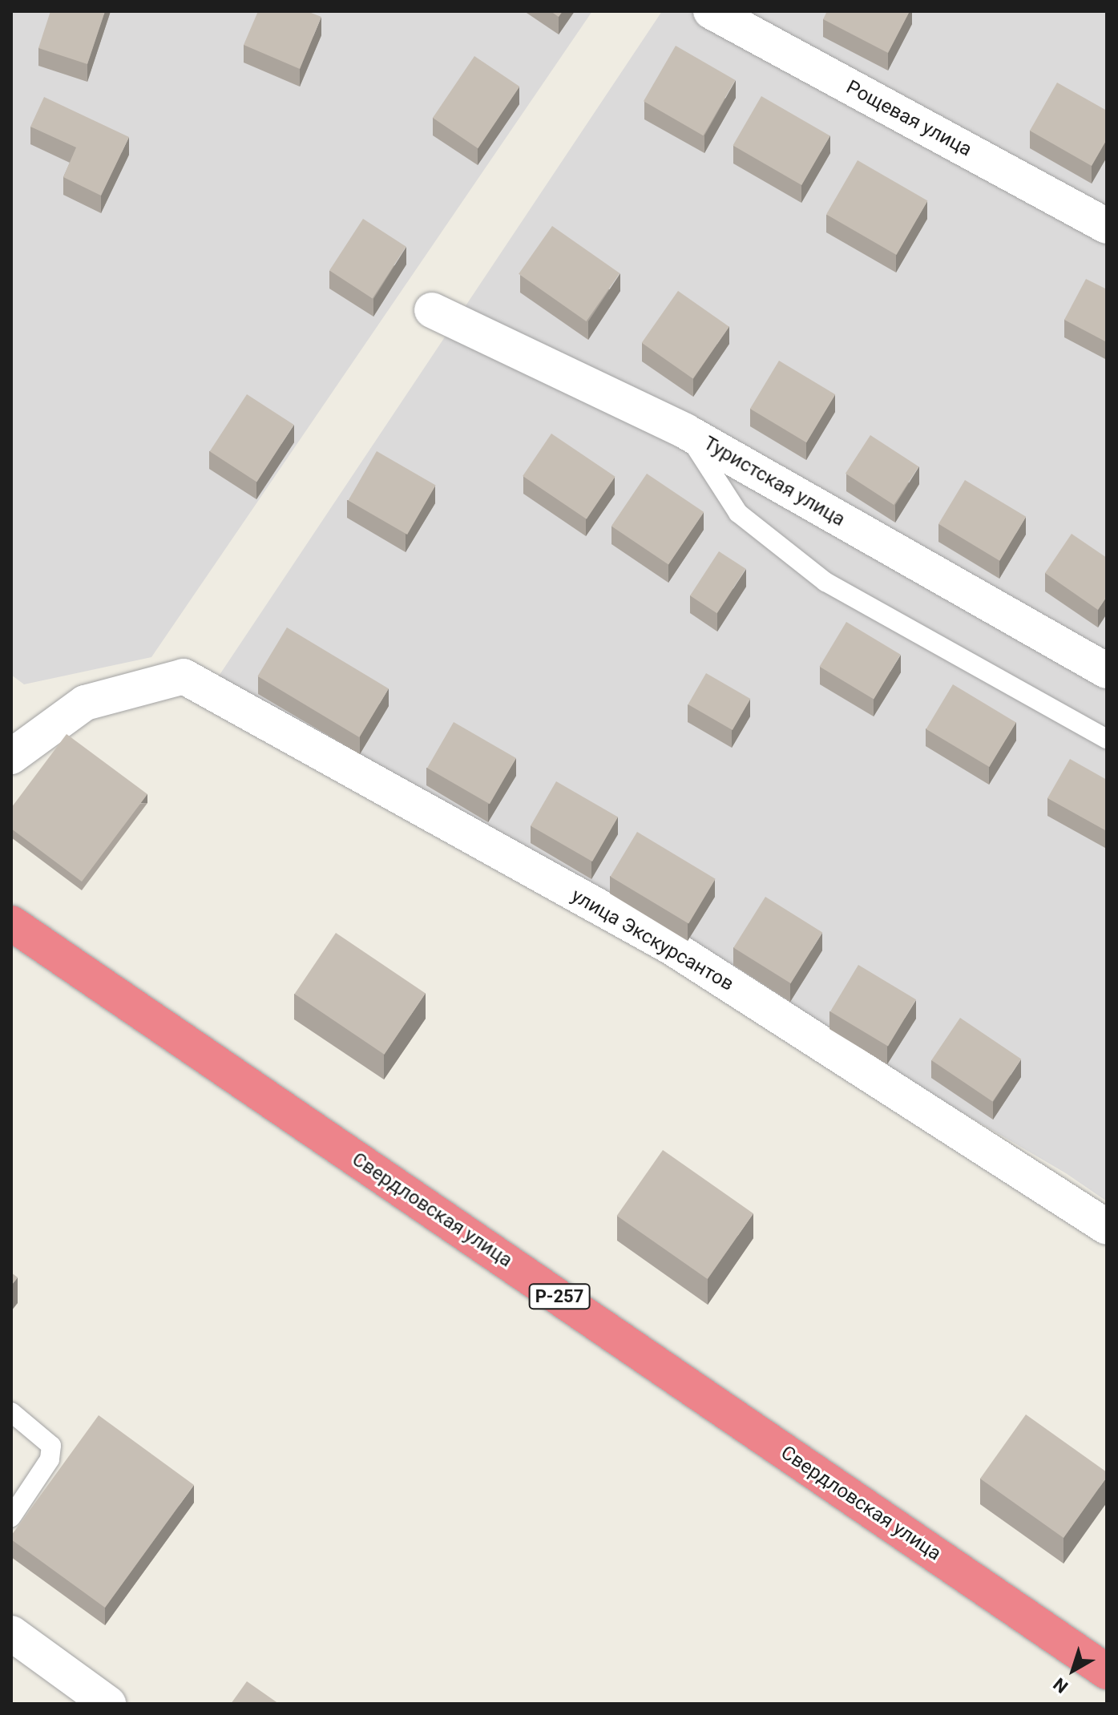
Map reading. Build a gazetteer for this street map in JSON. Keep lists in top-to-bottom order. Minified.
{"streets":{"highway":["Свердловская улица","Р-257"],"street":["Рощевая улица","Туристская улица","улица Экскурсантов"]},"north":"bottom left"}
